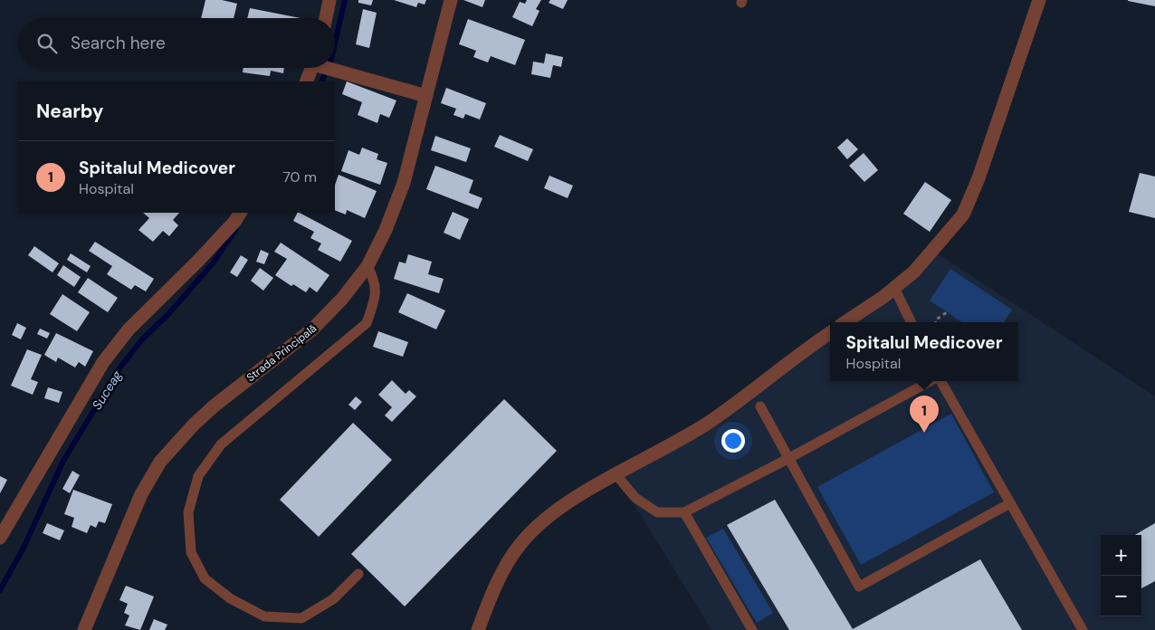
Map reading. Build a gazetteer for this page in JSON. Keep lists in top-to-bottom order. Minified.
{"streets":{"street":["Strada Principală"]},"water":["Suceag"],"page":{"search":"Search here","heading":"Nearby","list":[{"mark":"1","name":"Spitalul Medicover","note":"Hospital","value":"70 m"}],"popup":["Spitalul Medicover","Hospital"],"pins":"1","map_buttons":["+","−"]}}
